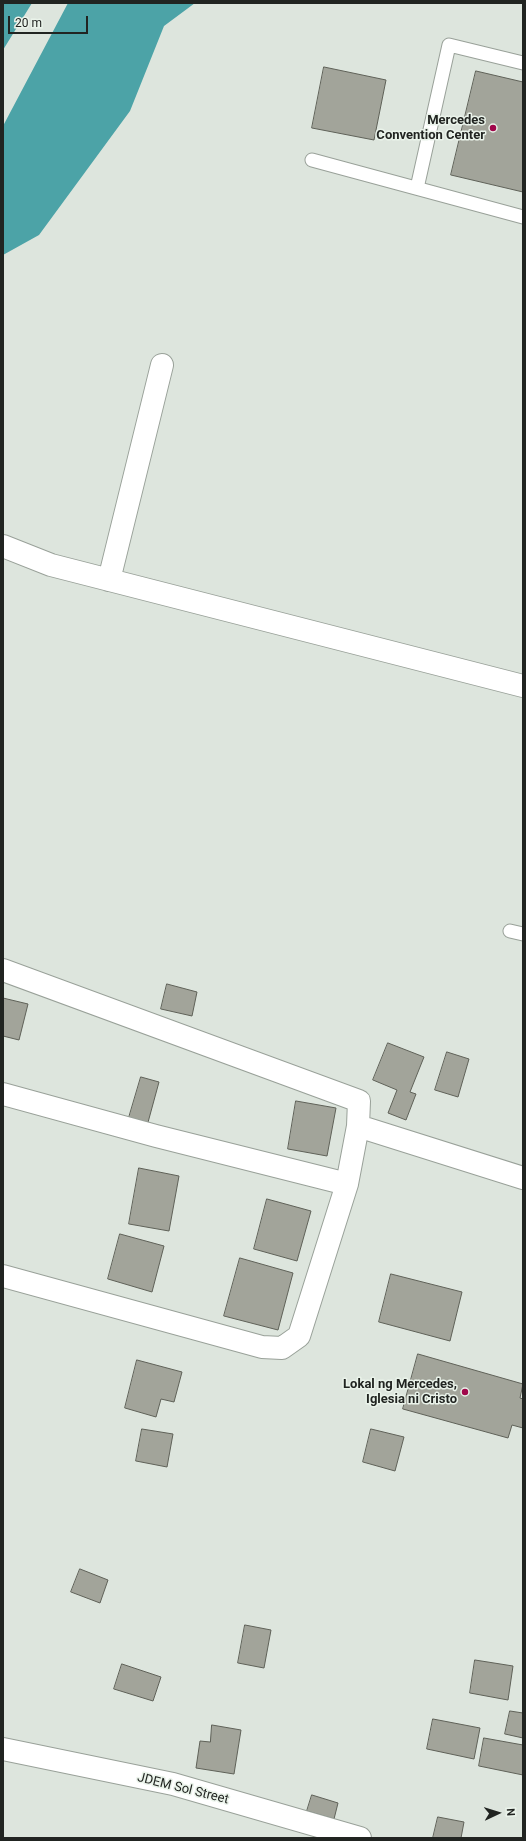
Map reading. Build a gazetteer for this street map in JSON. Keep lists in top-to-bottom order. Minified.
{"streets":{"street":["JDEM Sol Street"]},"places":["Mercedes Convention Center","Lokal ng Mercedes, Iglesia ni Cristo"],"scale_bar":"20 m","north":"right"}
